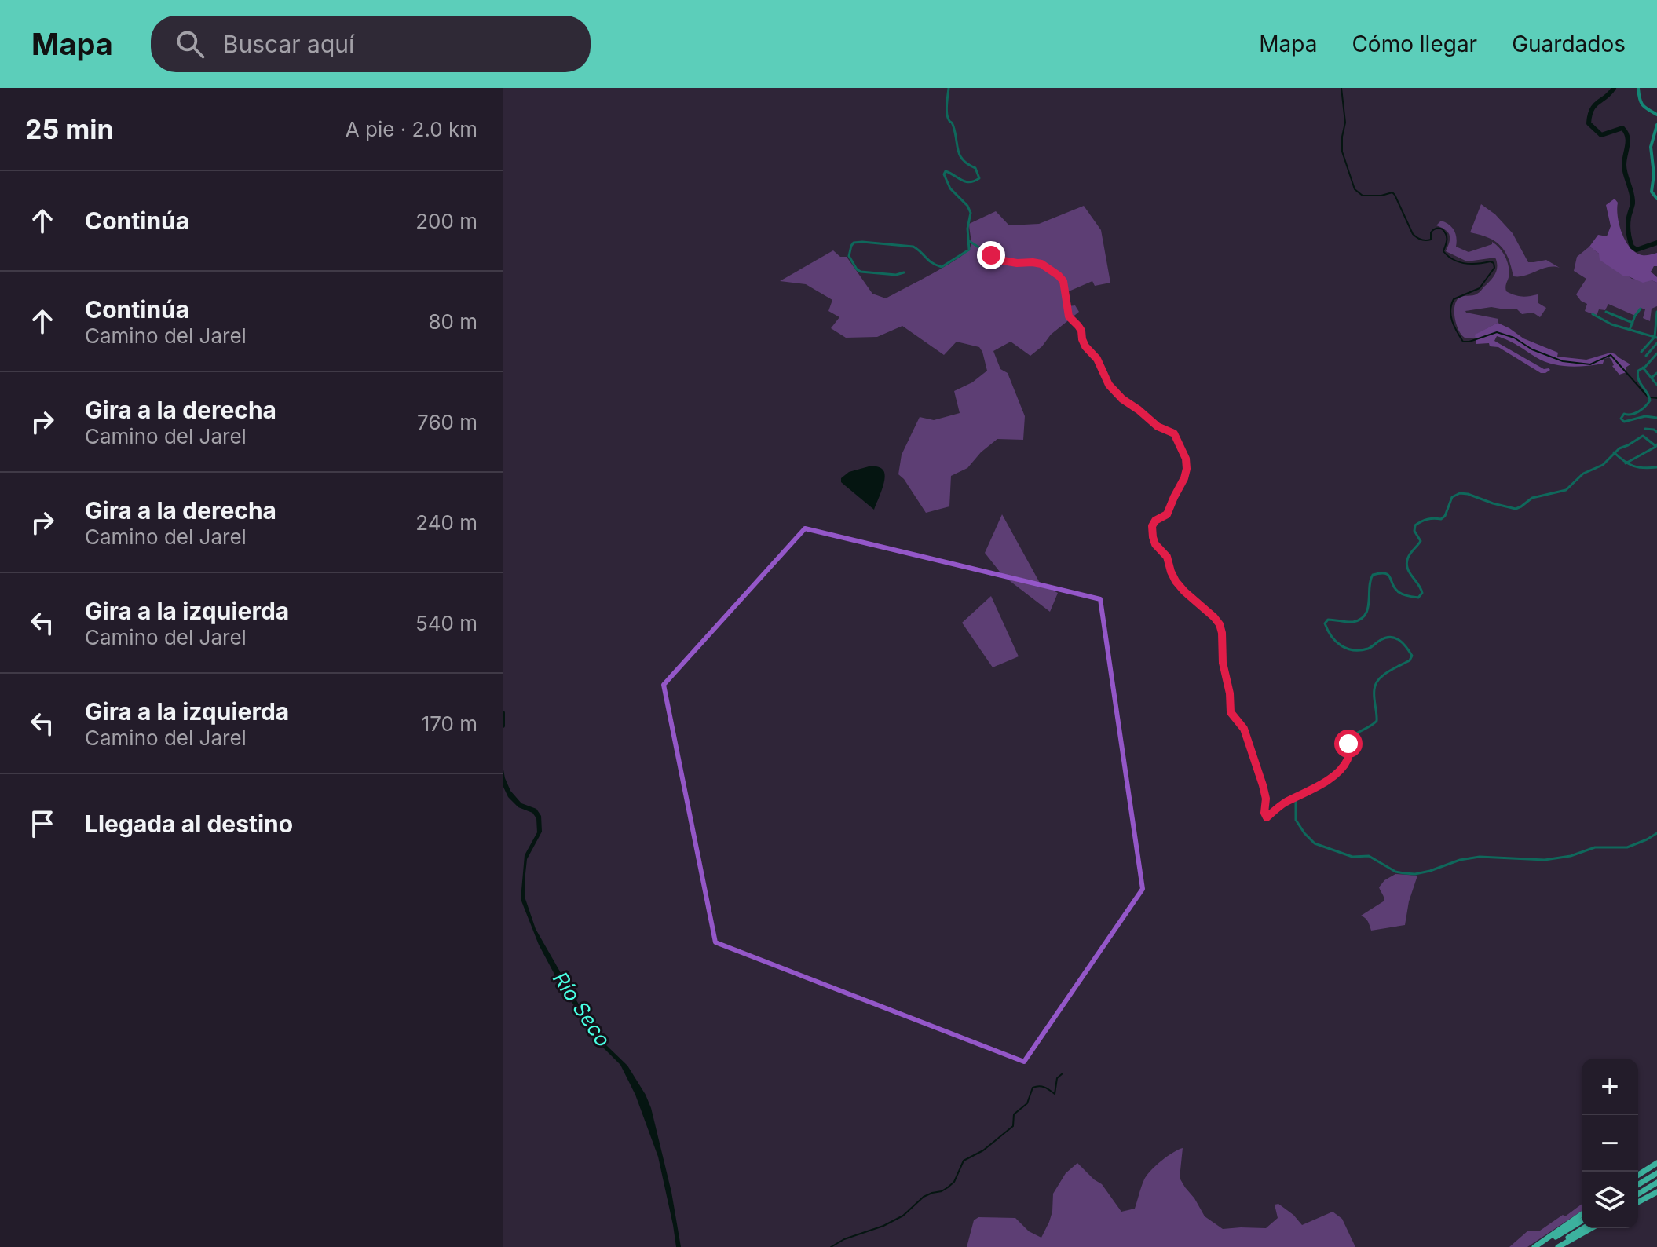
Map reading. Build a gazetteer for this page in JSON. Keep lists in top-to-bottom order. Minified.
{"water":["Río Seco"],"page":{"header":"Mapa","search":"Buscar aquí","nav":["Mapa","Cómo llegar","Guardados"],"heading":["25 min","A pie · 2.0 km"],"list":[["Continúa","200 m"],["Continúa","Camino del Jarel","80 m"],["Gira a la derecha","Camino del Jarel","760 m"],["Gira a la derecha","Camino del Jarel","240 m"],["Gira a la izquierda","Camino del Jarel","540 m"],["Gira a la izquierda","Camino del Jarel","170 m"],"Llegada al destino"],"map_buttons":["+","−"]}}
